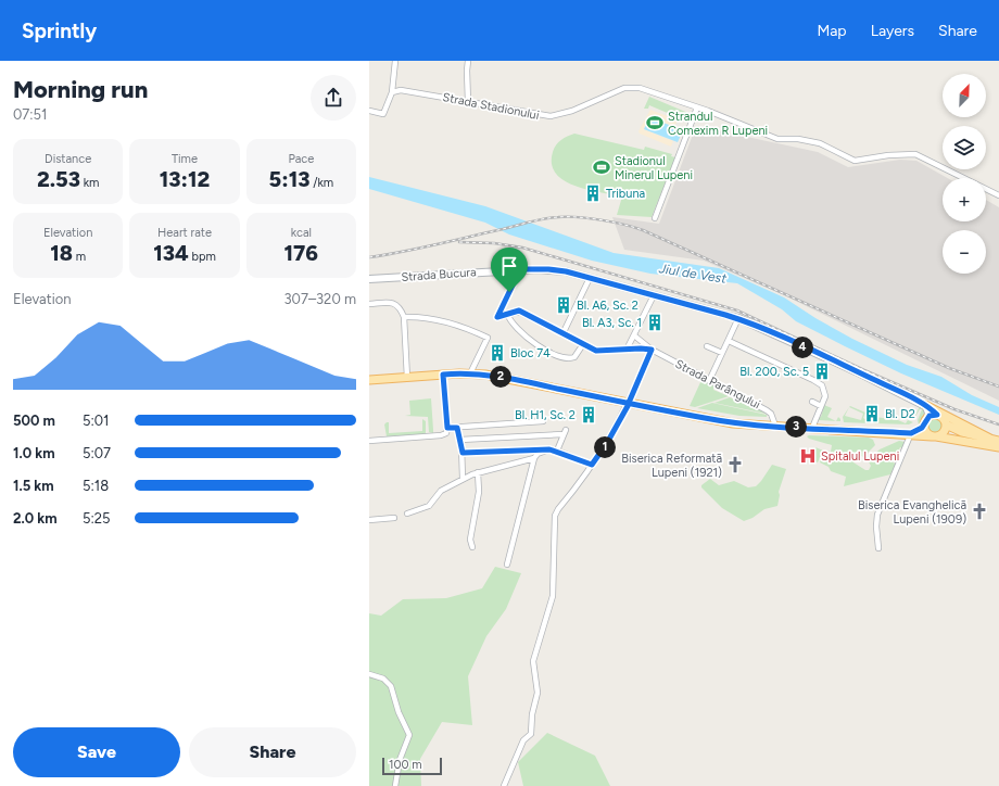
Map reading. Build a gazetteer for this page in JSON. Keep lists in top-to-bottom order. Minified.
{"streets":{"main road":["Strada Bucura"],"street":["Strada Stadionului","Strada Parângului"]},"water":["Jiul de Vest"],"places":{"sports":["Strandul Comexim R Lupeni","Stadionul Minerul Lupeni"],"building":["Tribuna","Bl. A6, Sc. 2","Bl. A3, Sc. 1","Bloc 74","Bl. 200, Sc. 5","Bl. D2","Bl. H1, Sc. 2"],"hospital":["Spitalul Lupeni"],"church":["Biserica Reformată Lupeni (1921)","Biserica Evanghelică Lupeni (1909)"]},"scale_bar":"100 m","north":"top right","page":{"header":"Sprintly","nav":["Map","Layers","Share"],"heading":["Morning run","07:51"],"map_buttons":["+","−"],"stats":[["Distance","2.53 km"],["Time","13:12"],["Pace","5:13 /km"],["Elevation","18 m"],["Heart rate","134 bpm"],["kcal","176"]],"chart":["Elevation","307–320 m"],"pins":["4","2","3","1"],"list":[{"name":"500 m","note":"5:01"},{"name":"1.0 km","note":"5:07"},{"name":"1.5 km","note":"5:18"},{"name":"2.0 km","note":"5:25"}],"buttons":["Save","Share"],"scale":"100 m"}}
